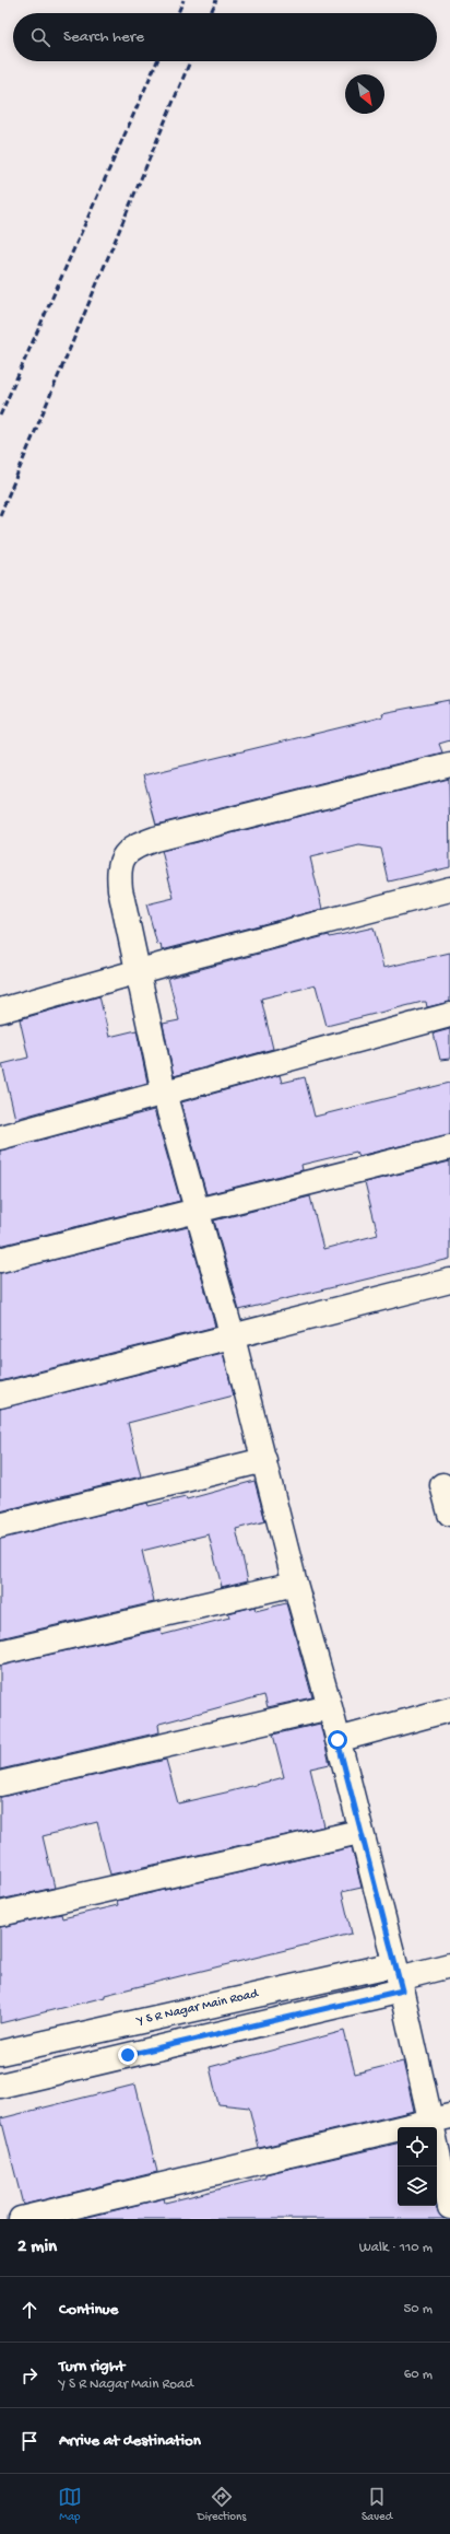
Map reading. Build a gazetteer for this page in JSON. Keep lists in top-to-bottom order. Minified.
{"streets":{"street":["Y S R Nagar Main Road"]},"north":"bottom right","page":{"search":"Search here","heading":["2 min","Walk · 110 m"],"list":[["Continue","50 m"],["Turn right","Y S R Nagar Main Road","60 m"],"Arrive at destination"],"nav":["Map","Directions","Saved"]}}
